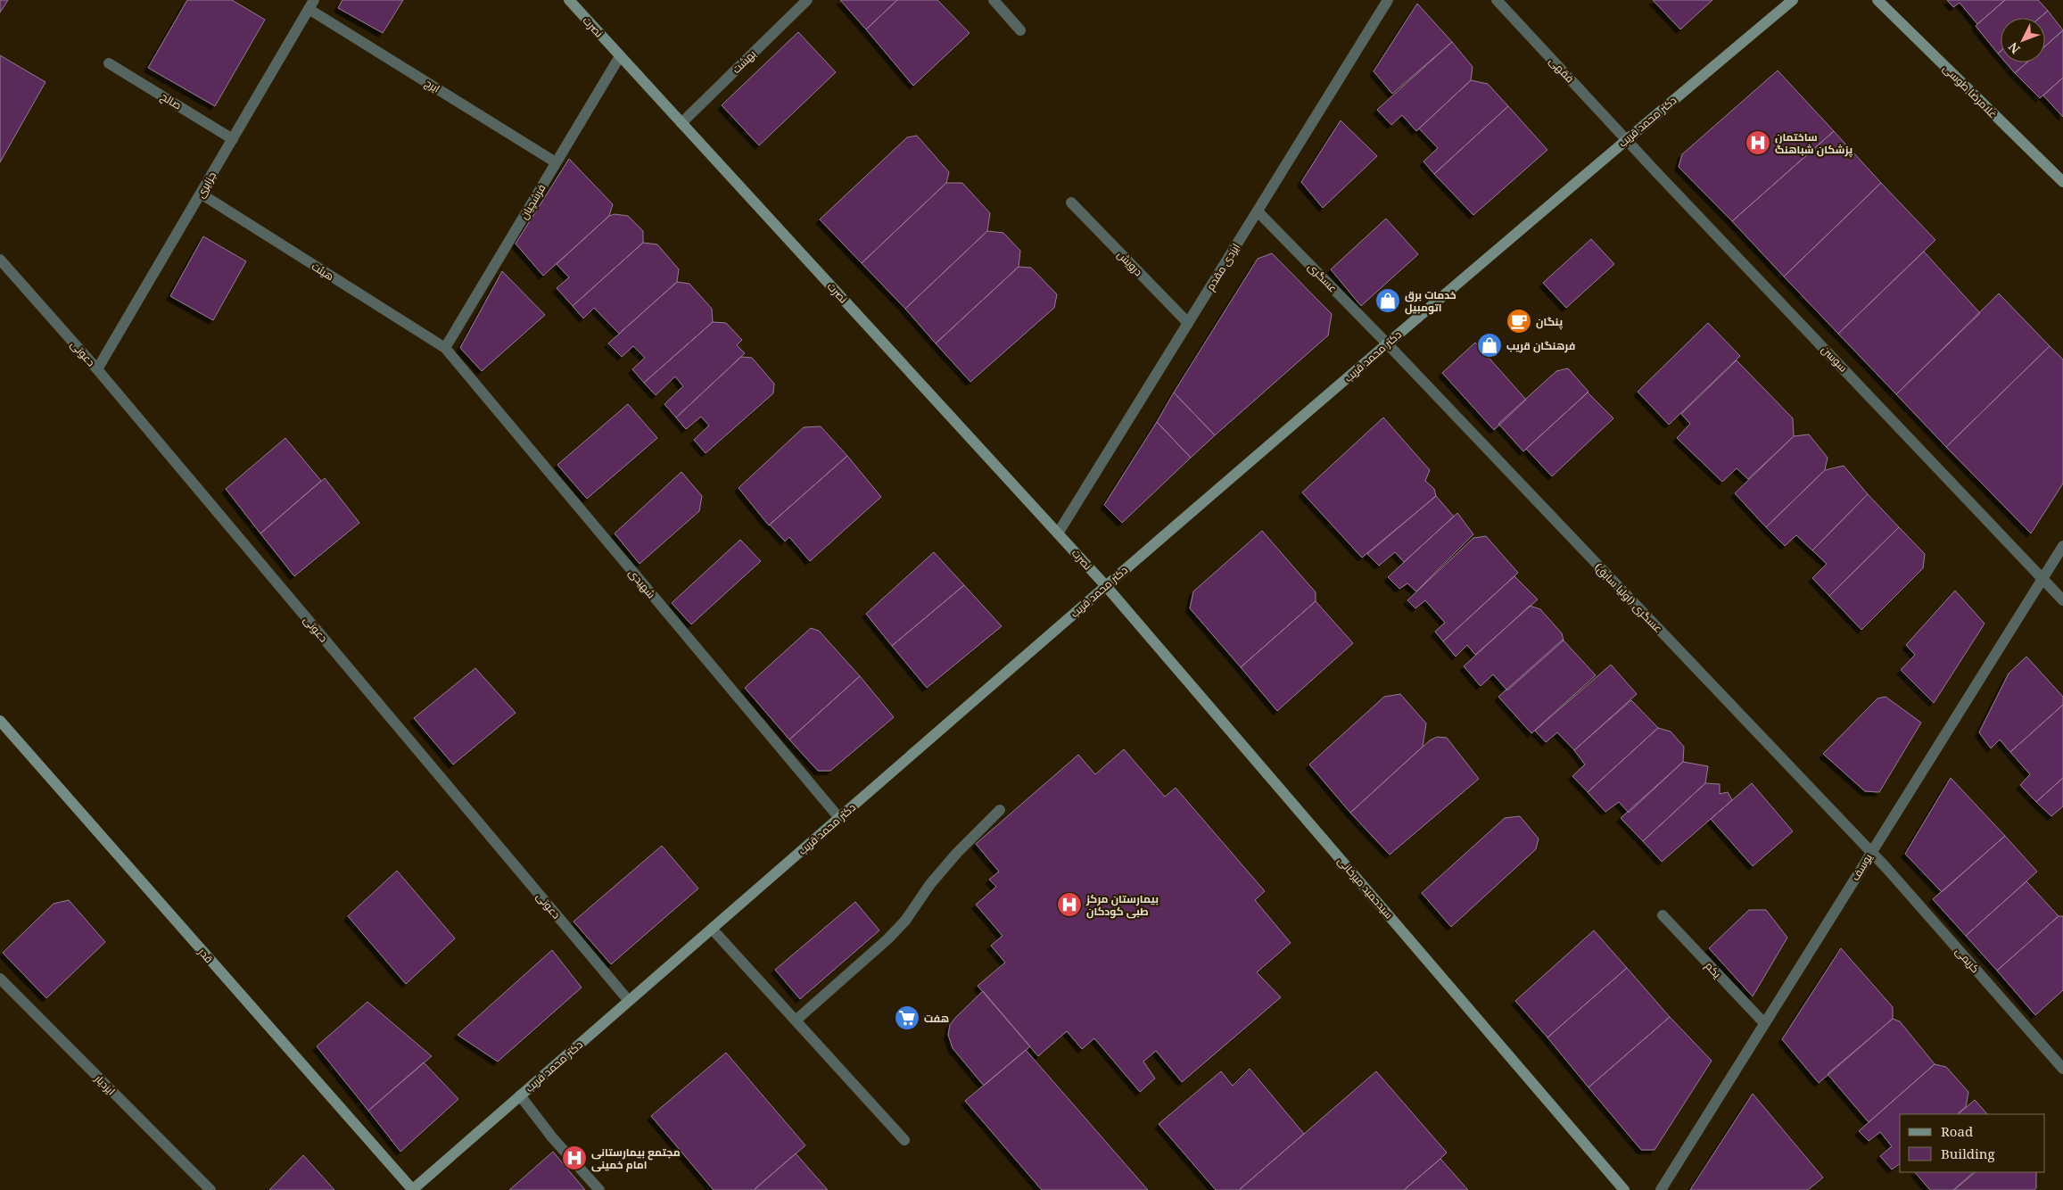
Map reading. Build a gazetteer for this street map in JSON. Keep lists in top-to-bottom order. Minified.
{"streets":{"main road":["نصرت","غلامرضا طوسی","دکتر محمد قریب","سیدحمید میرخانی","قدر"],"street":["بهشت","فقهی","ایرج","صالح","جزایری","فرشچیان","درویش","ایزدی مقدم","هیئت","عسگری","دعوتی","سوسن","شهیدی","عسگری (اولیا سابق)","یوسف","کریمی","یکم","ایزدیار"]},"crossings":[["نصرت","بهشت"],["نصرت","دکتر محمد قریب"],["نصرت","فرشچیان"],["نصرت","ایزدی مقدم"],["نصرت","سیدحمید میرخانی"],["فقهی","دکتر محمد قریب"],["فقهی","سوسن"],["ایرج","جزایری"],["ایرج","فرشچیان"],["صالح","جزایری"],["دکتر محمد قریب","عسگری"],["دکتر محمد قریب","دعوتی"],["دکتر محمد قریب","سوسن"],["دکتر محمد قریب","شهیدی"],["دکتر محمد قریب","عسگری (اولیا سابق)"],["دکتر محمد قریب","سیدحمید میرخانی"],["دکتر محمد قریب","قدر"],["جزایری","هیئت"],["جزایری","دعوتی"],["فرشچیان","هیئت"],["فرشچیان","شهیدی"],["درویش","ایزدی مقدم"],["ایزدی مقدم","عسگری"],["هیئت","شهیدی"],["عسگری","عسگری (اولیا سابق)"],["سوسن","یوسف"],["عسگری (اولیا سابق)","یوسف"],["عسگری (اولیا سابق)","کریمی"],["یوسف","کریمی"],["یوسف","یکم"]],"places":{"hospital":["ساختمان پزشکان شباهنگ","بیمارستان مرکز طبی کودکان","مجتمع بیمارستانی امام خمینی"],"shop":["خدمات برق اتومبیل","فرهنگان قریب"],"cafe":["پنگان"],"supermarket":["هفت"]},"legend":["Road","Building"],"north":"bottom left"}
